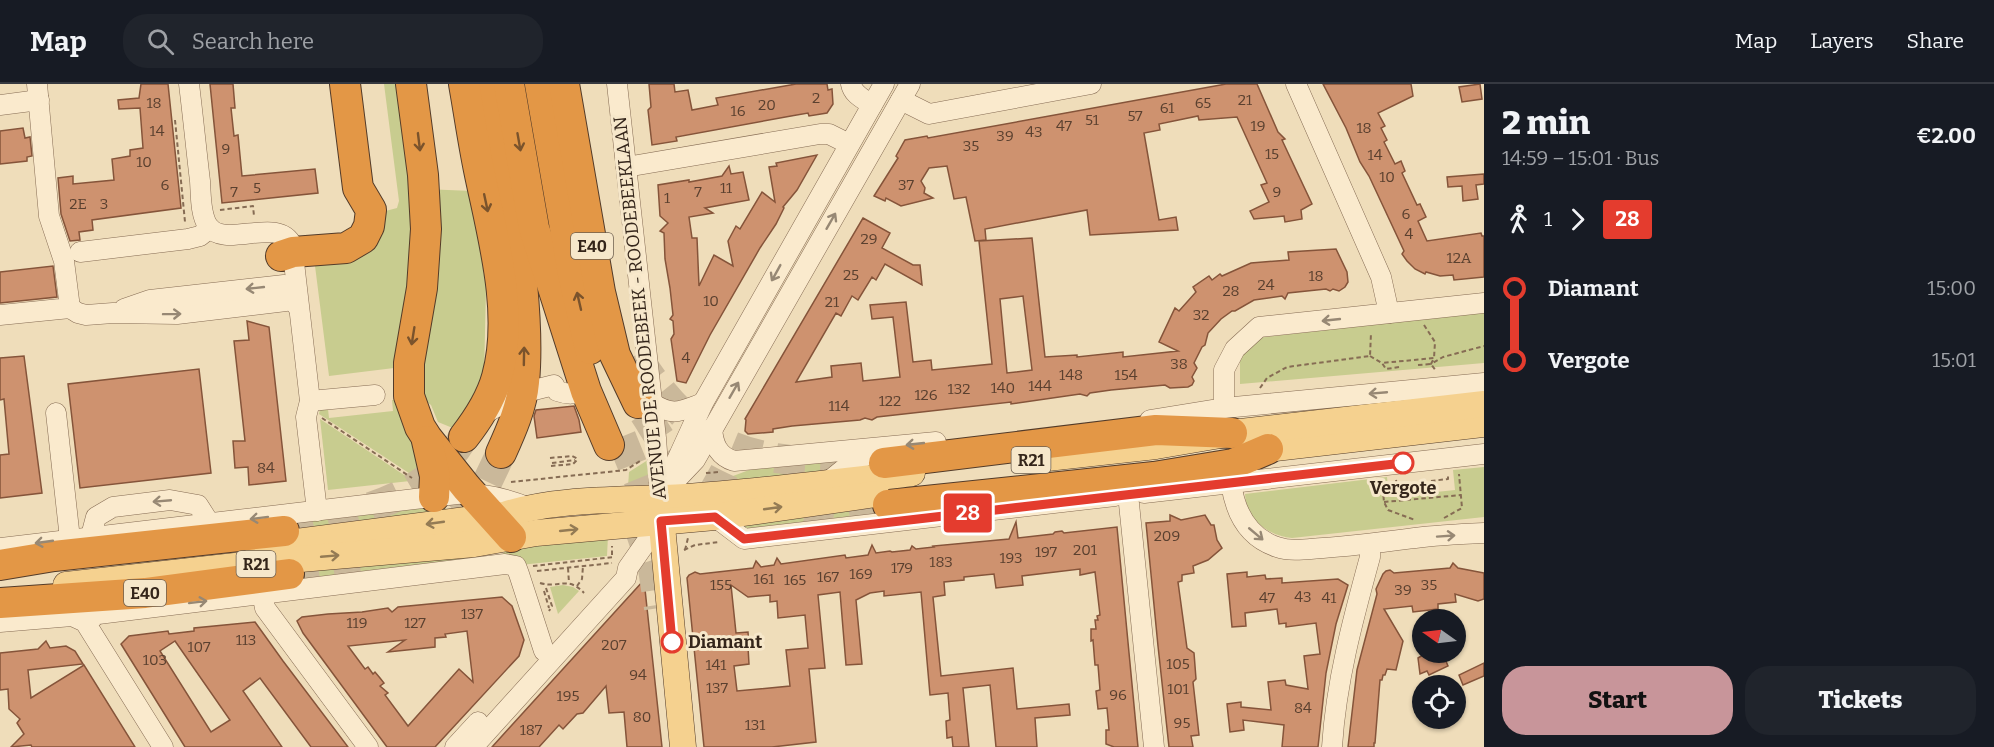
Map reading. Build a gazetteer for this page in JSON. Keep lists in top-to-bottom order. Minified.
{"streets":{"highway":["E40"],"main road":["AVENUE DE ROODEBEEK - ROODEBEEKLAAN","R21"]},"crossings":[["E40","AVENUE DE ROODEBEEK - ROODEBEEKLAAN"],["AVENUE DE ROODEBEEK - ROODEBEEKLAAN","R21"]],"places":["Vergote","Diamant"],"lines":["bus line 28"],"house_numbers":["2","21","18","65","20","61","16","57","51","47","19","18","14","43","39","35","9","15","14","10","10","6","37","5","11","7","7","9","1","2E","3","6","4","29","12A","25","18","24","28","10","21","32","4","38","148","154","144","140","132","126","122","114","84","209","201","197","193","183","179","169","167","161","165","155","35","39","43","47","41","137","119","127","113","207","107","103","105","141","94","137","101","96","195","84","80","95","131","187"],"north":"left","page":{"header":"Map","search":"Search here","nav":["Map","Layers","Share"],"on_map":"28","heading":["2 min","14:59 – 15:01 · Bus","€2.00"],"legs":["1","28"],"list":[{"name":"Diamant","value":"15:00"},{"name":"Vergote","value":"15:01"}],"buttons":["Start","Tickets"]}}
